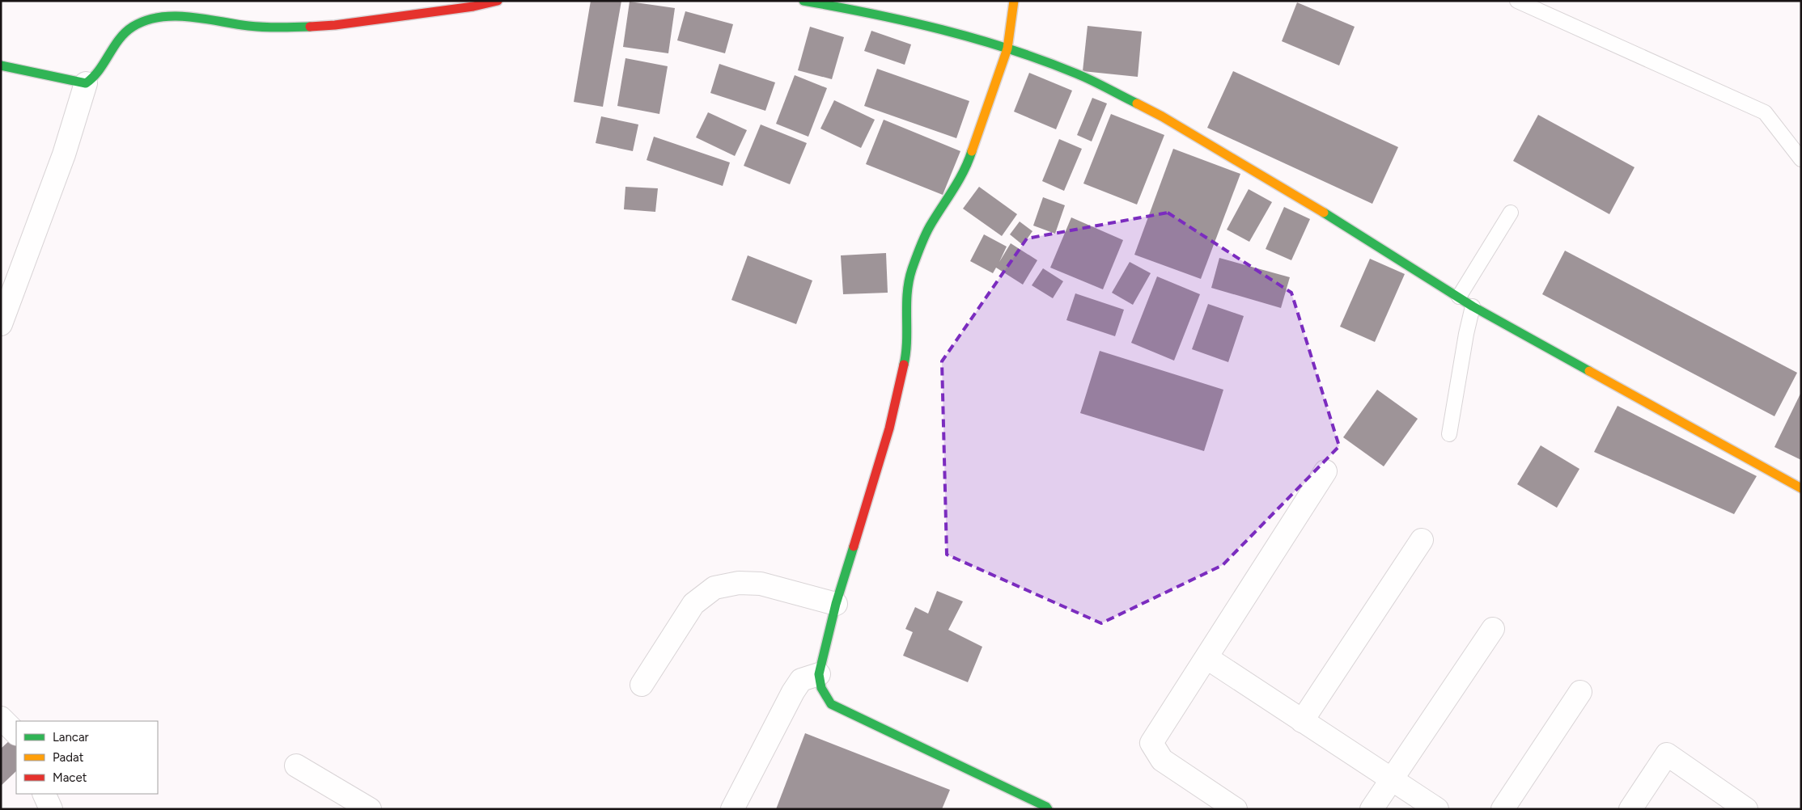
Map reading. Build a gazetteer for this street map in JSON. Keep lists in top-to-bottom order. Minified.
{"legend":["Lancar","Padat","Macet"]}
